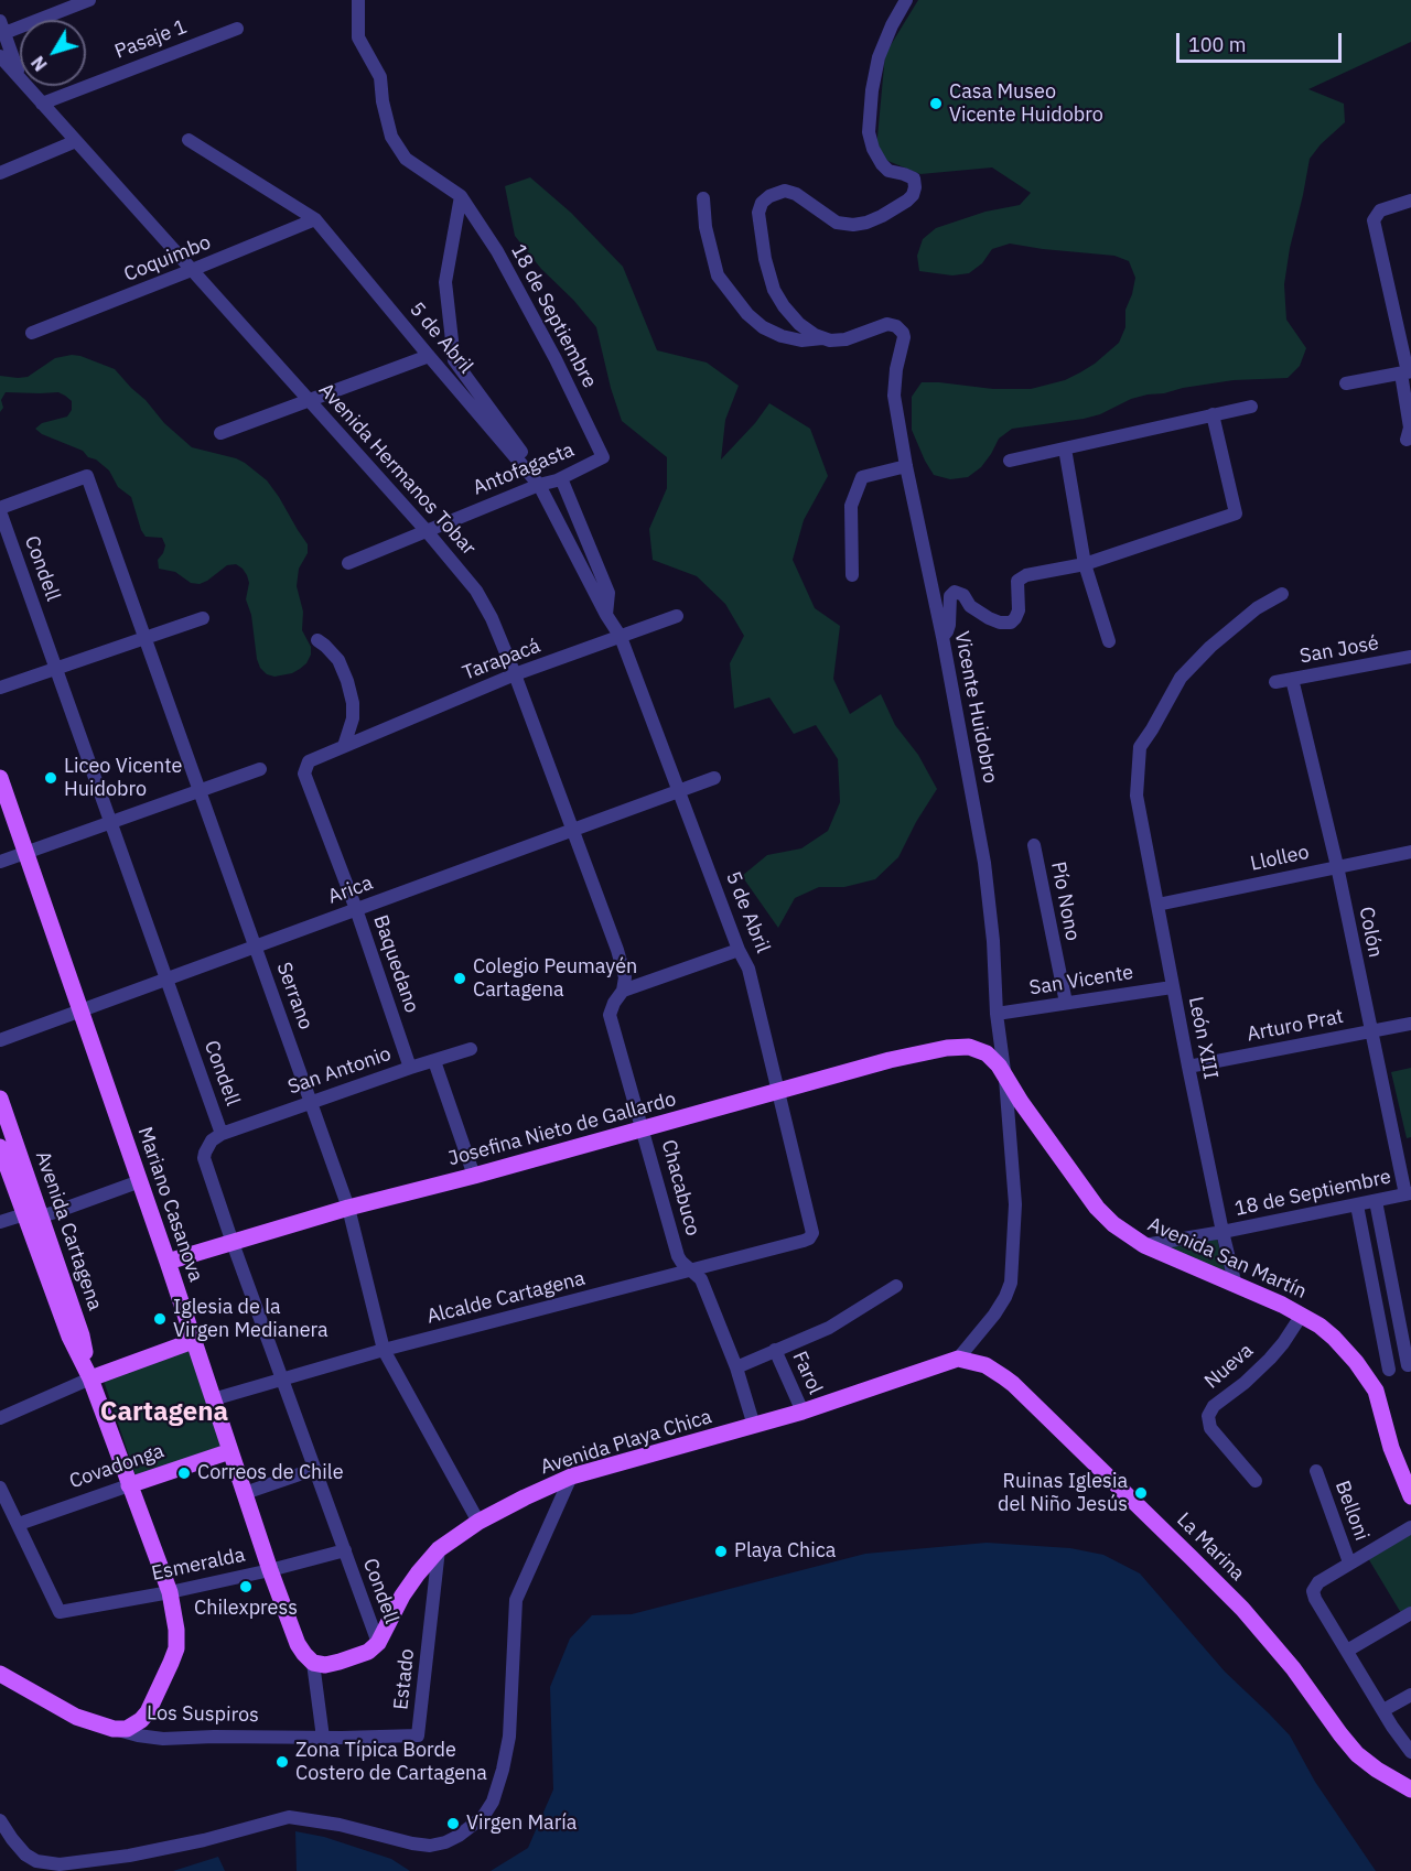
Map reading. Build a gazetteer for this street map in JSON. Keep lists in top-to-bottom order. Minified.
{"streets":{"main road":["Josefina Nieto de Gallardo","Mariano Casanova","Avenida Cartagena","Avenida San Martín","Avenida Playa Chica","Covadonga","La Marina","Los Suspiros"],"street":["Pasaje 1","Coquimbo","18 de Septiembre","5 de Abril","Avenida Hermanos Tobar","Antofagasta","Condell","San José","Tarapacá","Vicente Huidobro","Llolleo","Arica","Pío Nono","Colón","Baquedano","San Vicente","Serrano","Arturo Prat","León XIII","San Antonio","Chacabuco","Alcalde Cartagena","Nueva","Farol","Belloni","Esmeralda","Estado"]},"crossings":[["Pasaje 1","Avenida Hermanos Tobar"],["Coquimbo","5 de Abril"],["Coquimbo","Avenida Hermanos Tobar"],["18 de Septiembre","Antofagasta"],["18 de Septiembre","Colón"],["18 de Septiembre","León XIII"],["18 de Septiembre","Avenida San Martín"],["5 de Abril","Antofagasta"],["5 de Abril","Tarapacá"],["5 de Abril","Arica"],["5 de Abril","Josefina Nieto de Gallardo"],["5 de Abril","Alcalde Cartagena"],["Avenida Hermanos Tobar","Antofagasta"],["Avenida Hermanos Tobar","Tarapacá"],["Avenida Hermanos Tobar","Arica"],["Avenida Hermanos Tobar","Chacabuco"],["Condell","Arica"],["Condell","Serrano"],["Condell","San Antonio"],["Condell","Josefina Nieto de Gallardo"],["Condell","Alcalde Cartagena"],["Condell","Avenida Playa Chica"],["Condell","Esmeralda"],["San José","Colón"],["Tarapacá","Baquedano"],["Vicente Huidobro","San Vicente"],["Vicente Huidobro","Avenida San Martín"],["Vicente Huidobro","Avenida Playa Chica"],["Vicente Huidobro","La Marina"],["Llolleo","Colón"],["Llolleo","León XIII"],["Arica","Baquedano"],["Arica","Serrano"],["Arica","Mariano Casanova"],["Pío Nono","San Vicente"],["Colón","Arturo Prat"],["Baquedano","San Antonio"],["San Vicente","León XIII"],["Serrano","San Antonio"],["Serrano","Josefina Nieto de Gallardo"],["Serrano","Alcalde Cartagena"],["Serrano","Avenida Playa Chica"],["Arturo Prat","León XIII"],["León XIII","Avenida San Martín"],["Josefina Nieto de Gallardo","Chacabuco"],["Josefina Nieto de Gallardo","Mariano Casanova"],["Josefina Nieto de Gallardo","Avenida San Martín"],["Chacabuco","Alcalde Cartagena"],["Chacabuco","Avenida Playa Chica"],["Mariano Casanova","Alcalde Cartagena"],["Mariano Casanova","Covadonga"],["Mariano Casanova","Esmeralda"],["Avenida Cartagena","Covadonga"],["Avenida Cartagena","Esmeralda"],["Avenida Cartagena","Los Suspiros"],["Avenida San Martín","Nueva"],["Farol","Avenida Playa Chica"],["Avenida Playa Chica","La Marina"],["Avenida Playa Chica","Estado"],["Covadonga","Esmeralda"],["Estado","Los Suspiros"]],"districts":["Cartagena"],"places":["Casa Museo Vicente Huidobro","Liceo Vicente Huidobro","Colegio Peumayén Cartagena","Iglesia de la Virgen Medianera","Correos de Chile","Ruinas Iglesia del Niño Jesús","Playa Chica","Chilexpress","Zona Típica Borde Costero de Cartagena","Virgen María"],"scale_bar":"100 m","north":"bottom left"}
